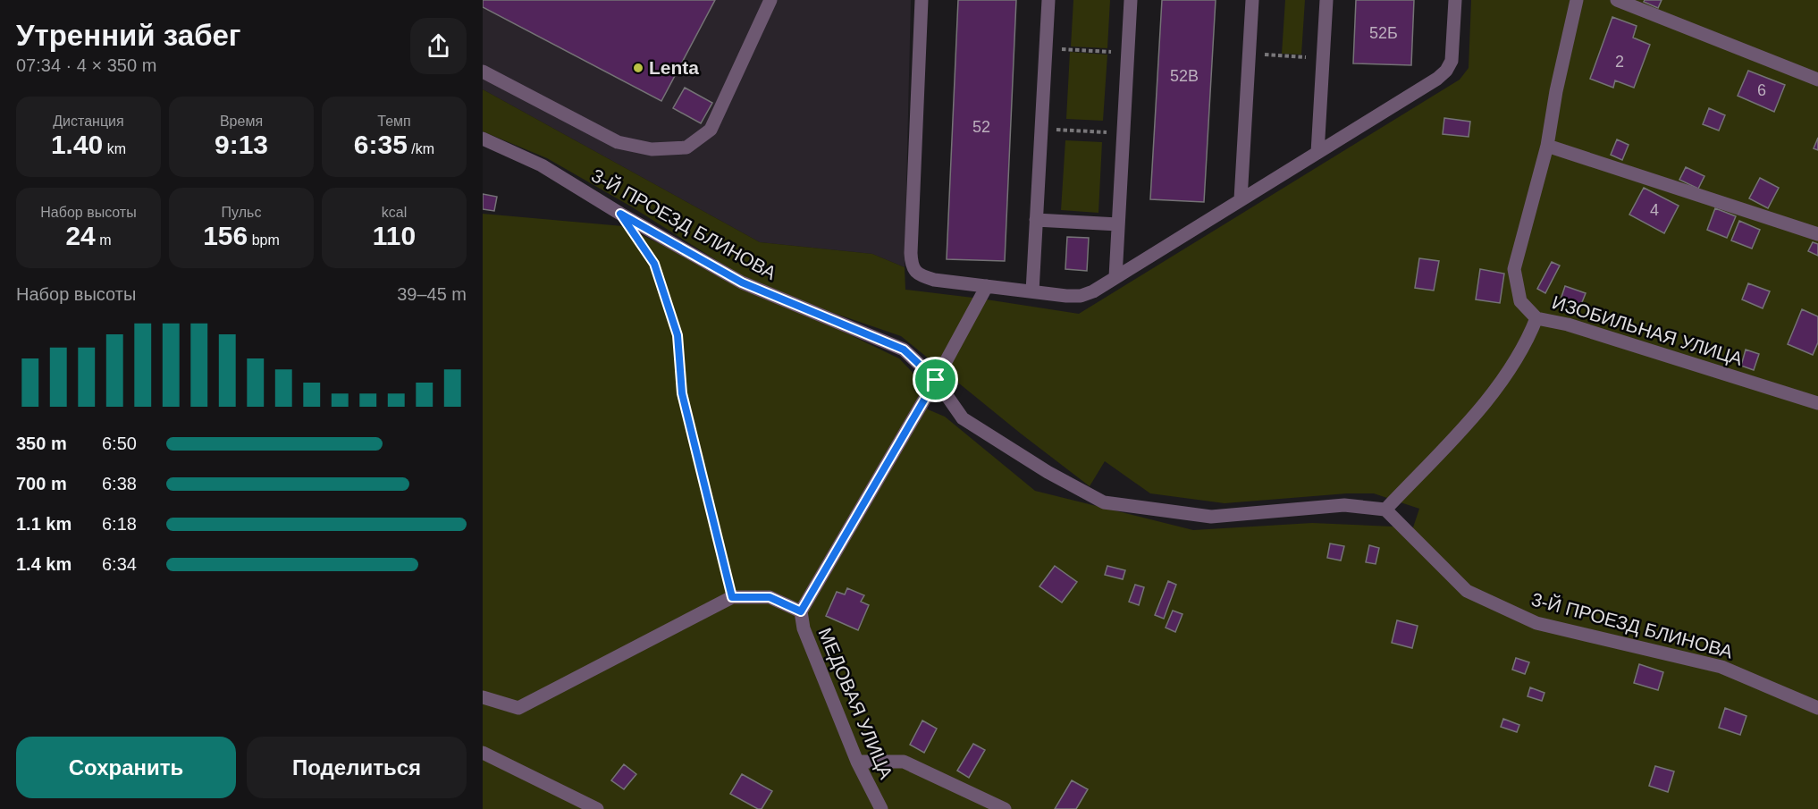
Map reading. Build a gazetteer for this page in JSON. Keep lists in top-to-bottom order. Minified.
{"streets":{"street":["3-Й ПРОЕЗД БЛИНОВА","ИЗОБИЛЬНАЯ УЛИЦА","МЕДОВАЯ УЛИЦА"]},"places":["Lenta"],"house_numbers":["52Б","2","52В","6","52","4"],"page":{"heading":["Утренний забег","07:34 · 4 × 350 m"],"stats":[["Дистанция","1.40 km"],["Время","9:13"],["Темп","6:35 /km"],["Набор высоты","24 m"],["Пульс","156 bpm"],["kcal","110"]],"chart":["Набор высоты","39–45 m"],"list":[{"name":"350 m","note":"6:50"},{"name":"700 m","note":"6:38"},{"name":"1.1 km","note":"6:18"},{"name":"1.4 km","note":"6:34"}],"buttons":["Сохранить","Поделиться"]}}
